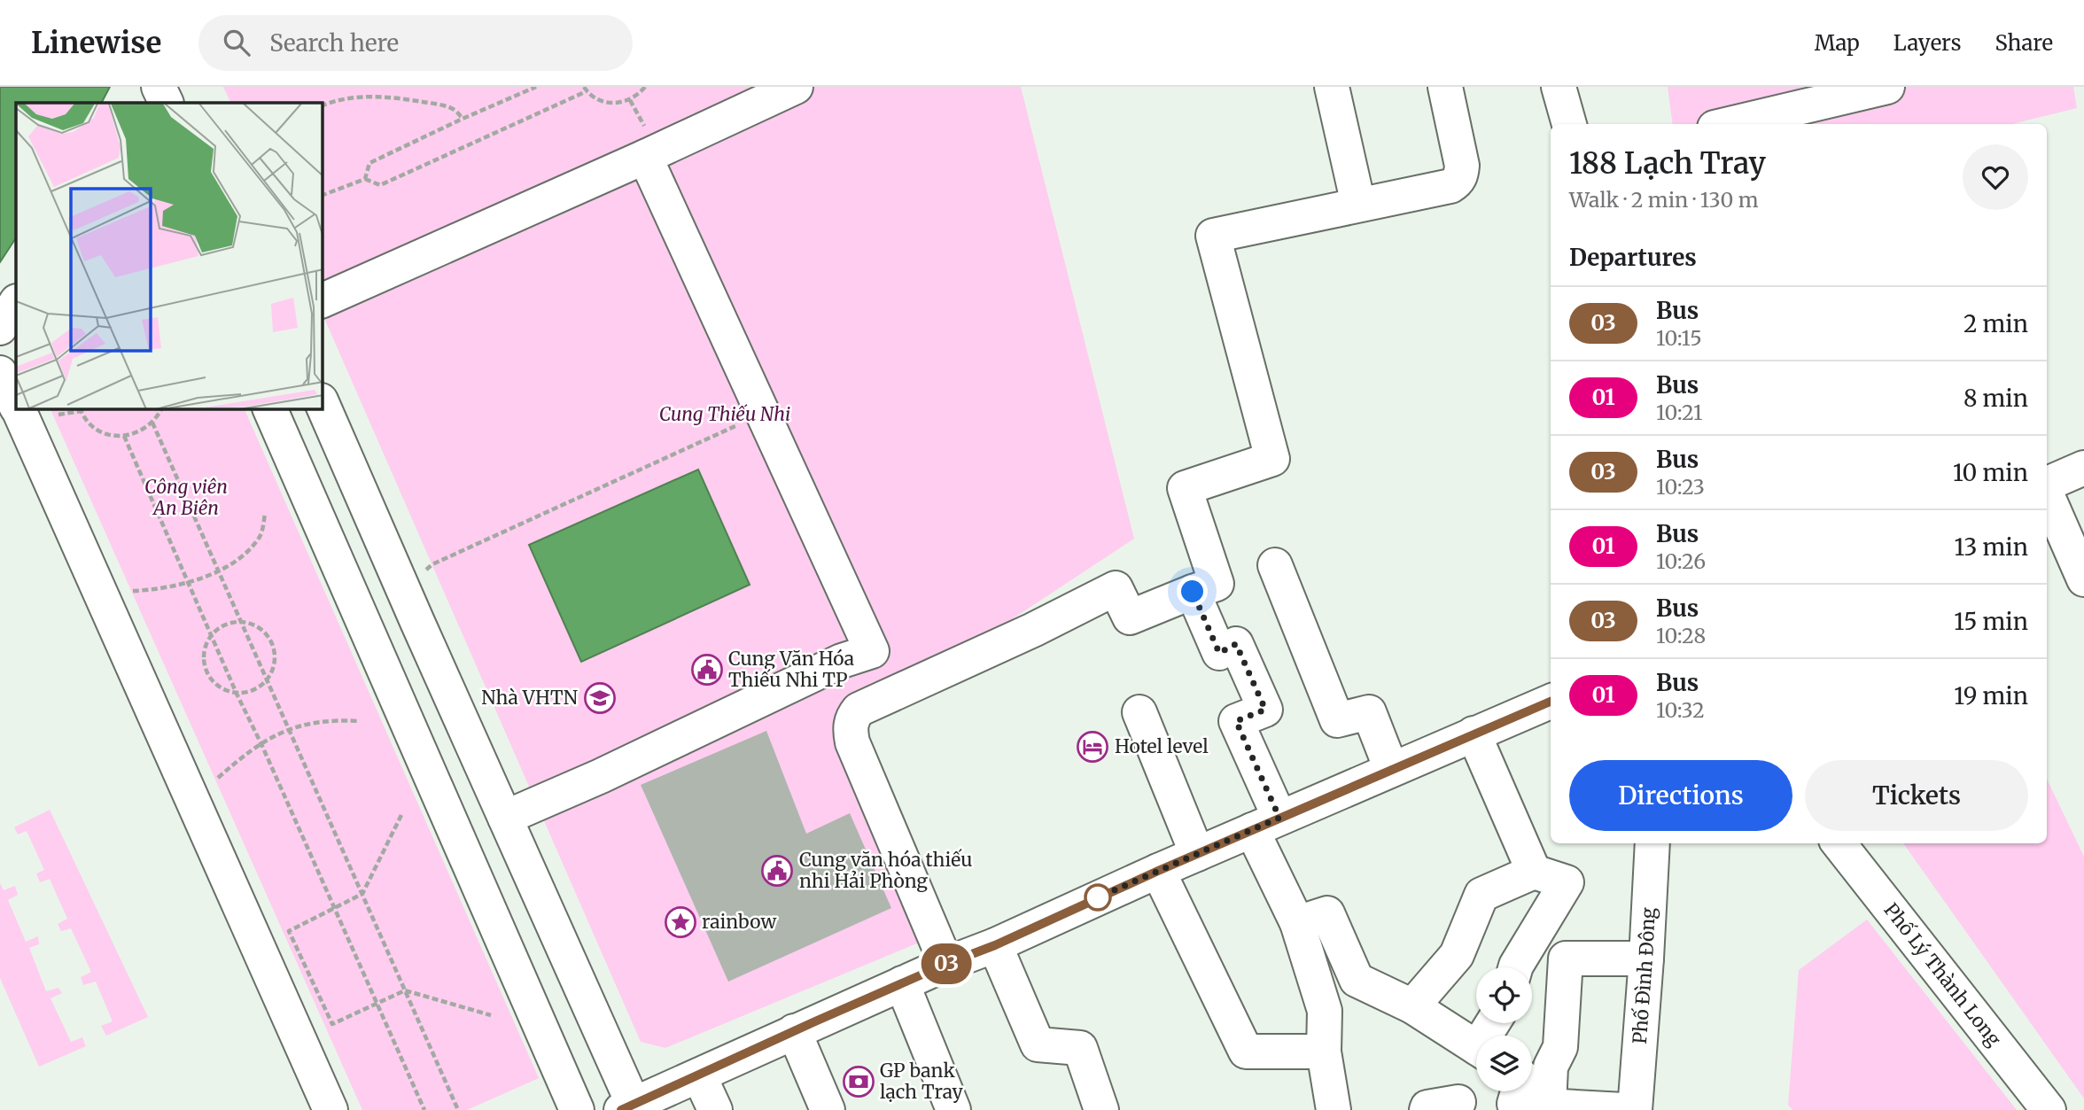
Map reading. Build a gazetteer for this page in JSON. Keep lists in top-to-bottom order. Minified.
{"streets":{"main road":["Phố Đình Đông","Phố Lý Thành Long"]},"parks":["Cung Thiếu Nhi","Công viên An Biên"],"places":{"public building":["Cung Văn Hóa Thiếu Nhi TP","Cung văn hóa thiếu nhi Hải Phòng"],"school or university":["Nhà VHTN"],"hotel":["Hotel level"],"place":["rainbow"],"bank":["GP bank lạch Tray"]},"lines":["bus line 03"],"page":{"header":"Linewise","search":"Search here","nav":["Map","Layers","Share"],"on_map":"03","heading":[["188 Lạch Tray","Walk · 2 min · 130 m"],"Departures"],"list":[{"mark":"03","name":"Bus","note":"10:15","value":"2 min"},{"mark":"01","name":"Bus","note":"10:21","value":"8 min"},{"mark":"03","name":"Bus","note":"10:23","value":"10 min"},{"mark":"01","name":"Bus","note":"10:26","value":"13 min"},{"mark":"03","name":"Bus","note":"10:28","value":"15 min"},{"mark":"01","name":"Bus","note":"10:32","value":"19 min"}],"buttons":["Directions","Tickets"]}}
